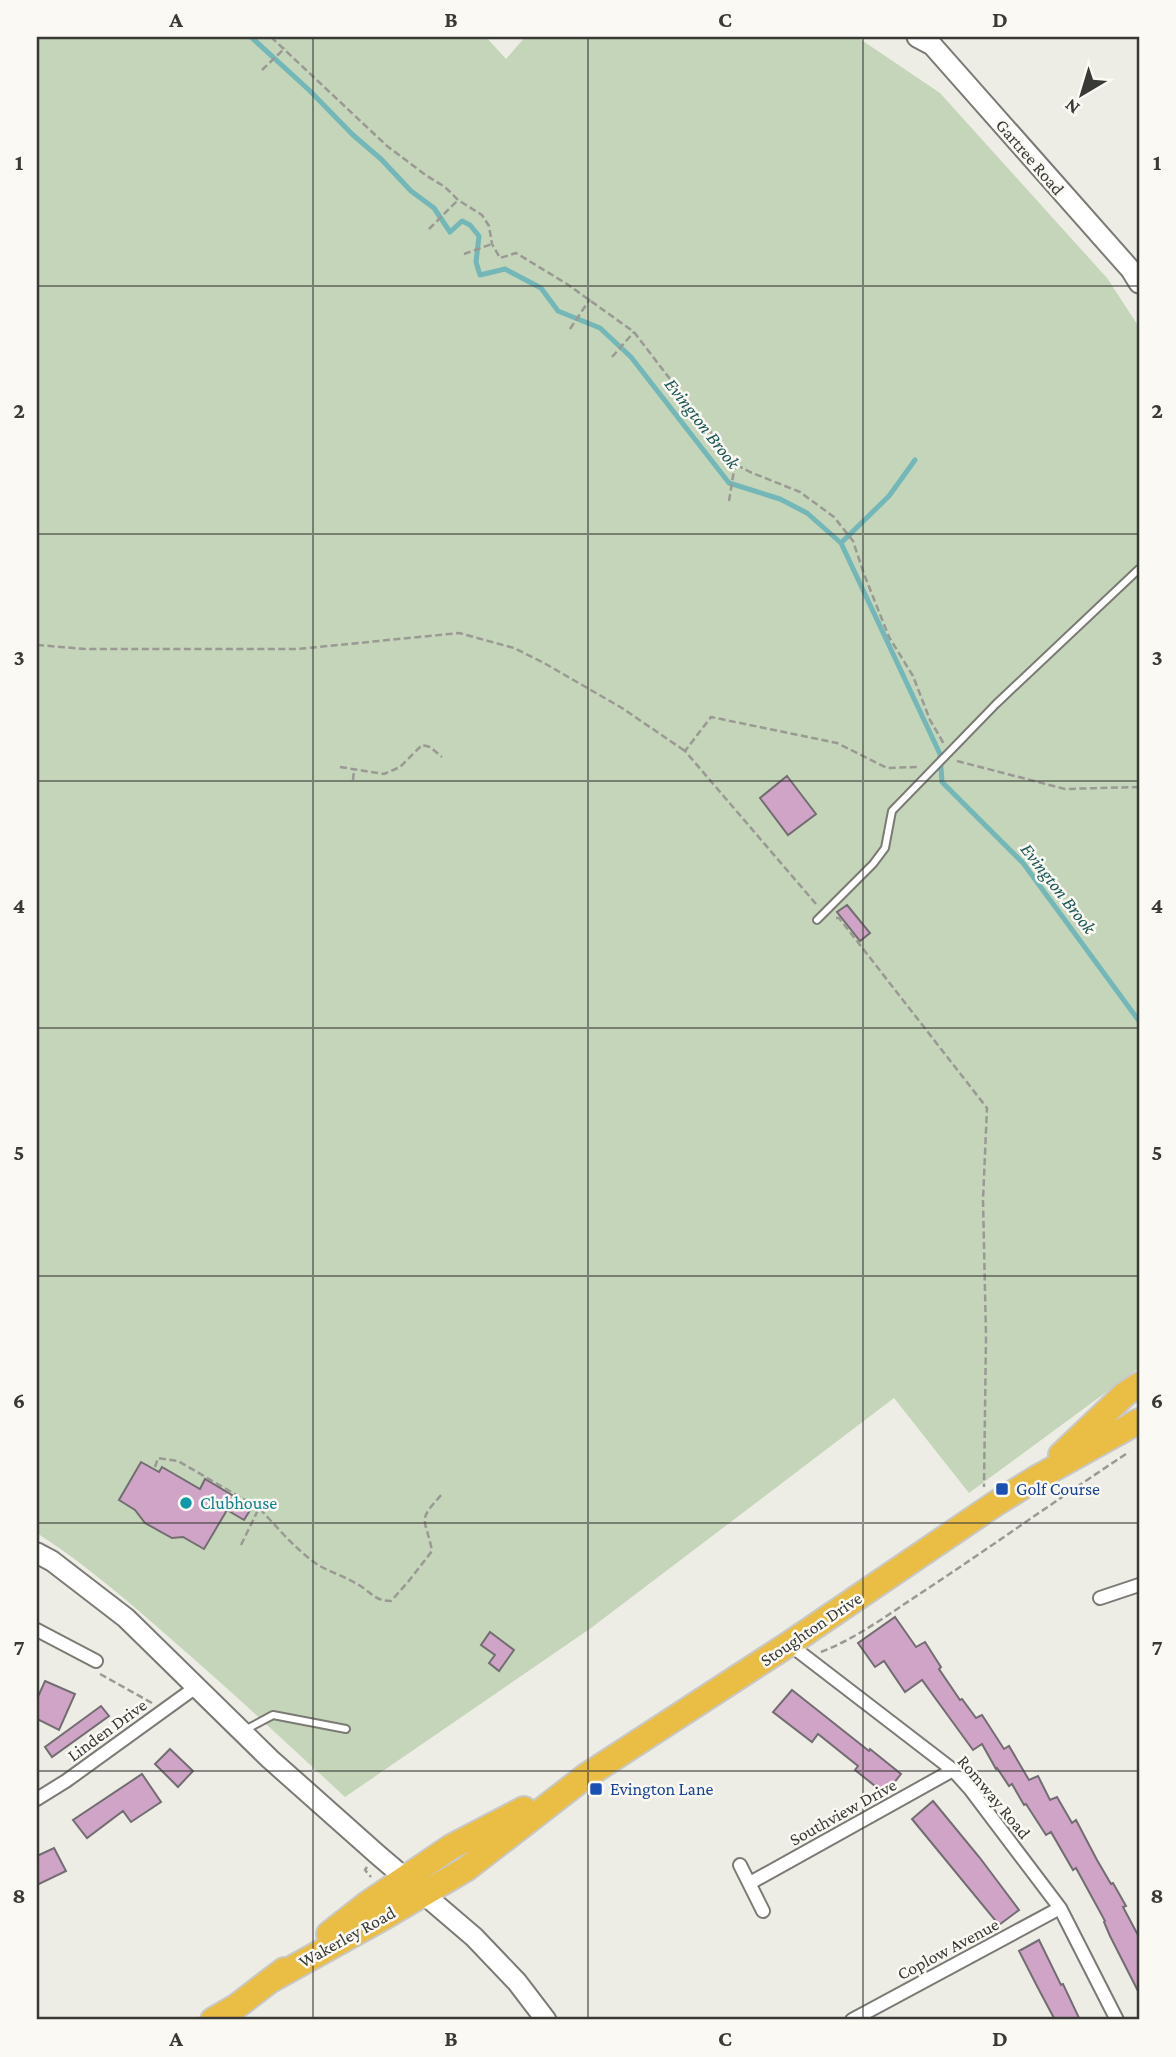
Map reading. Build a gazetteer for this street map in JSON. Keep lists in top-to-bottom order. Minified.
{"streets":{"highway":["Stoughton Drive","Wakerley Road"],"main road":["Gartree Road"],"street":["Linden Drive","Romway Road","Southview Drive","Coplow Avenue"]},"crossings":[["Stoughton Drive","Romway Road"],["Stoughton Drive","Wakerley Road"],["Romway Road","Southview Drive"],["Romway Road","Coplow Avenue"]],"water":["Evington Brook"],"places":{"transit":["Golf Course","Evington Lane"],"other":["Clubhouse"]},"north":"bottom left","grid":{"columns":["A","B","C","D"],"rows":["1","2","3","4","5","6","7","8"]}}
